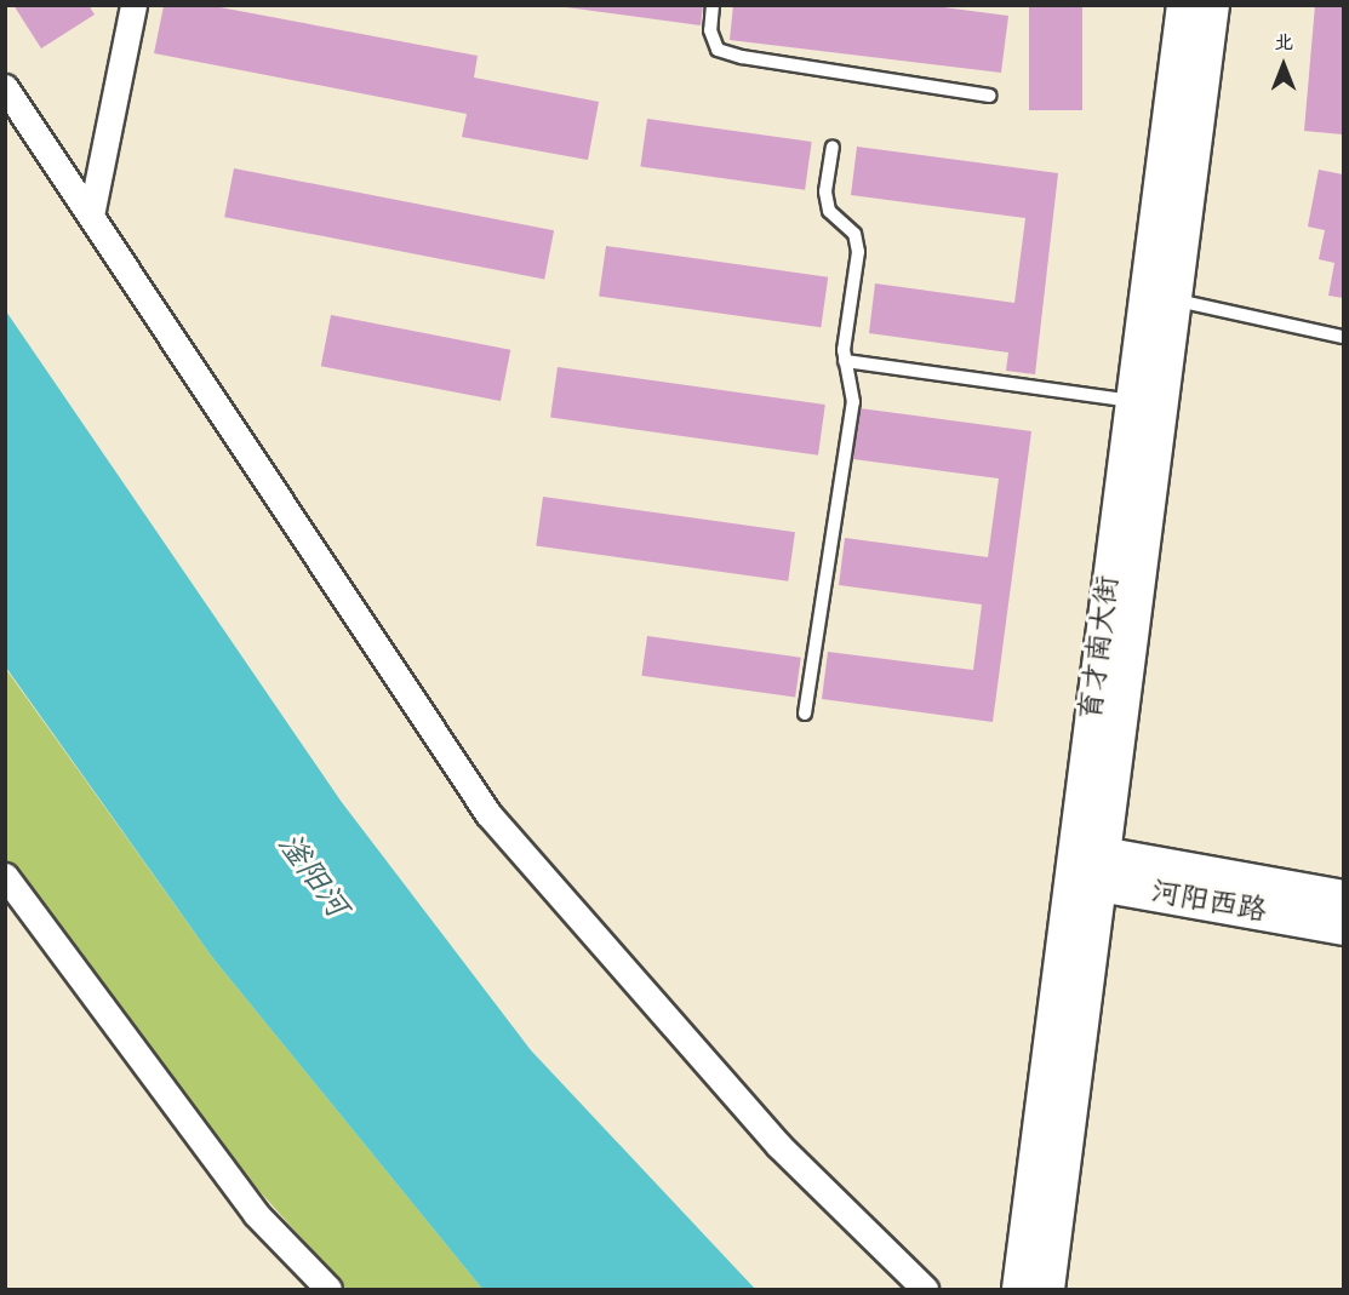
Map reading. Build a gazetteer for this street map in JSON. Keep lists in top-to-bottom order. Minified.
{"streets":{"main road":["育才南大街","河阳西路"]},"crossings":[["育才南大街","河阳西路"]],"water":["滏阳河"],"north":"top"}
